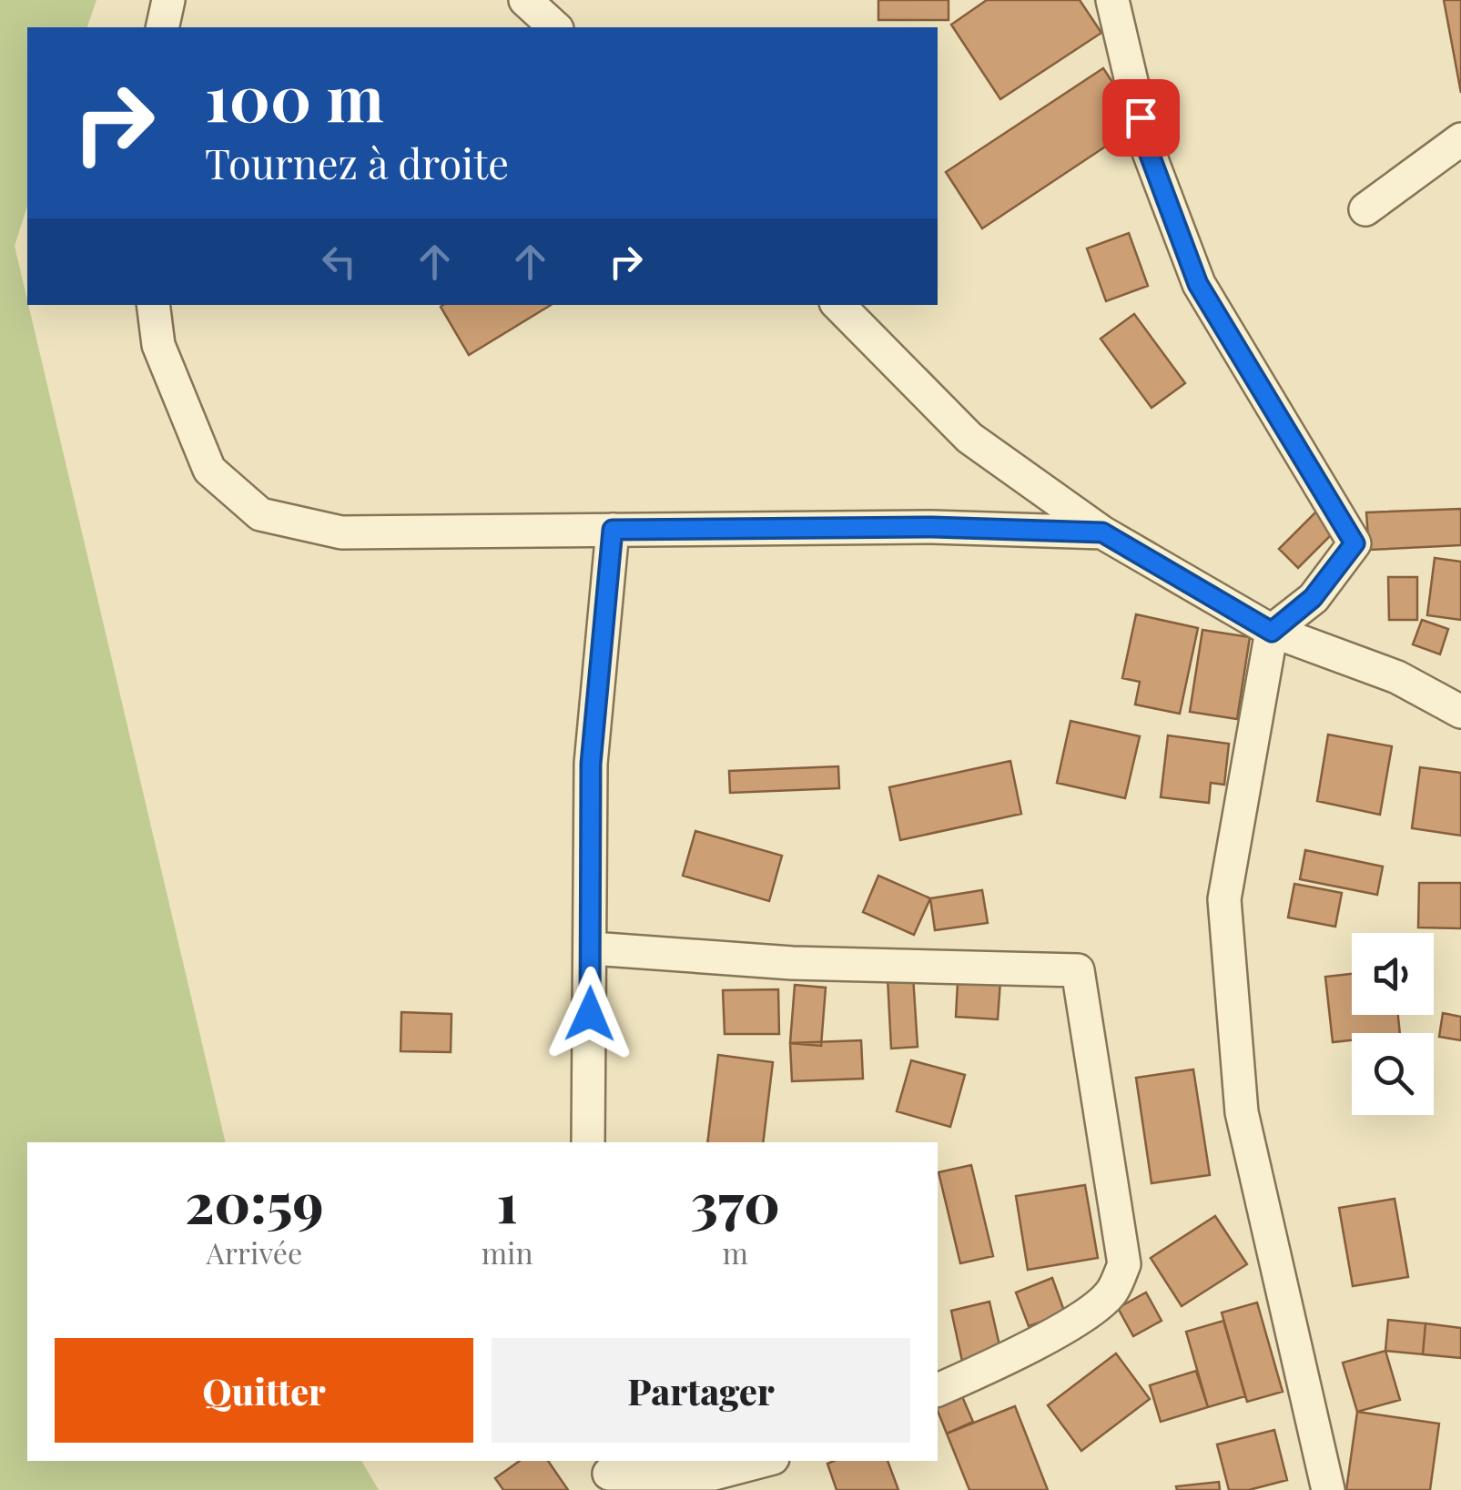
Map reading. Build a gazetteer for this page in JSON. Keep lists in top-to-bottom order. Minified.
{"page":{"turn":["100 m","Tournez à droite"],"eta":["20:59","Arrivée","1","min","370","m"],"buttons":["Quitter","Partager"]}}
